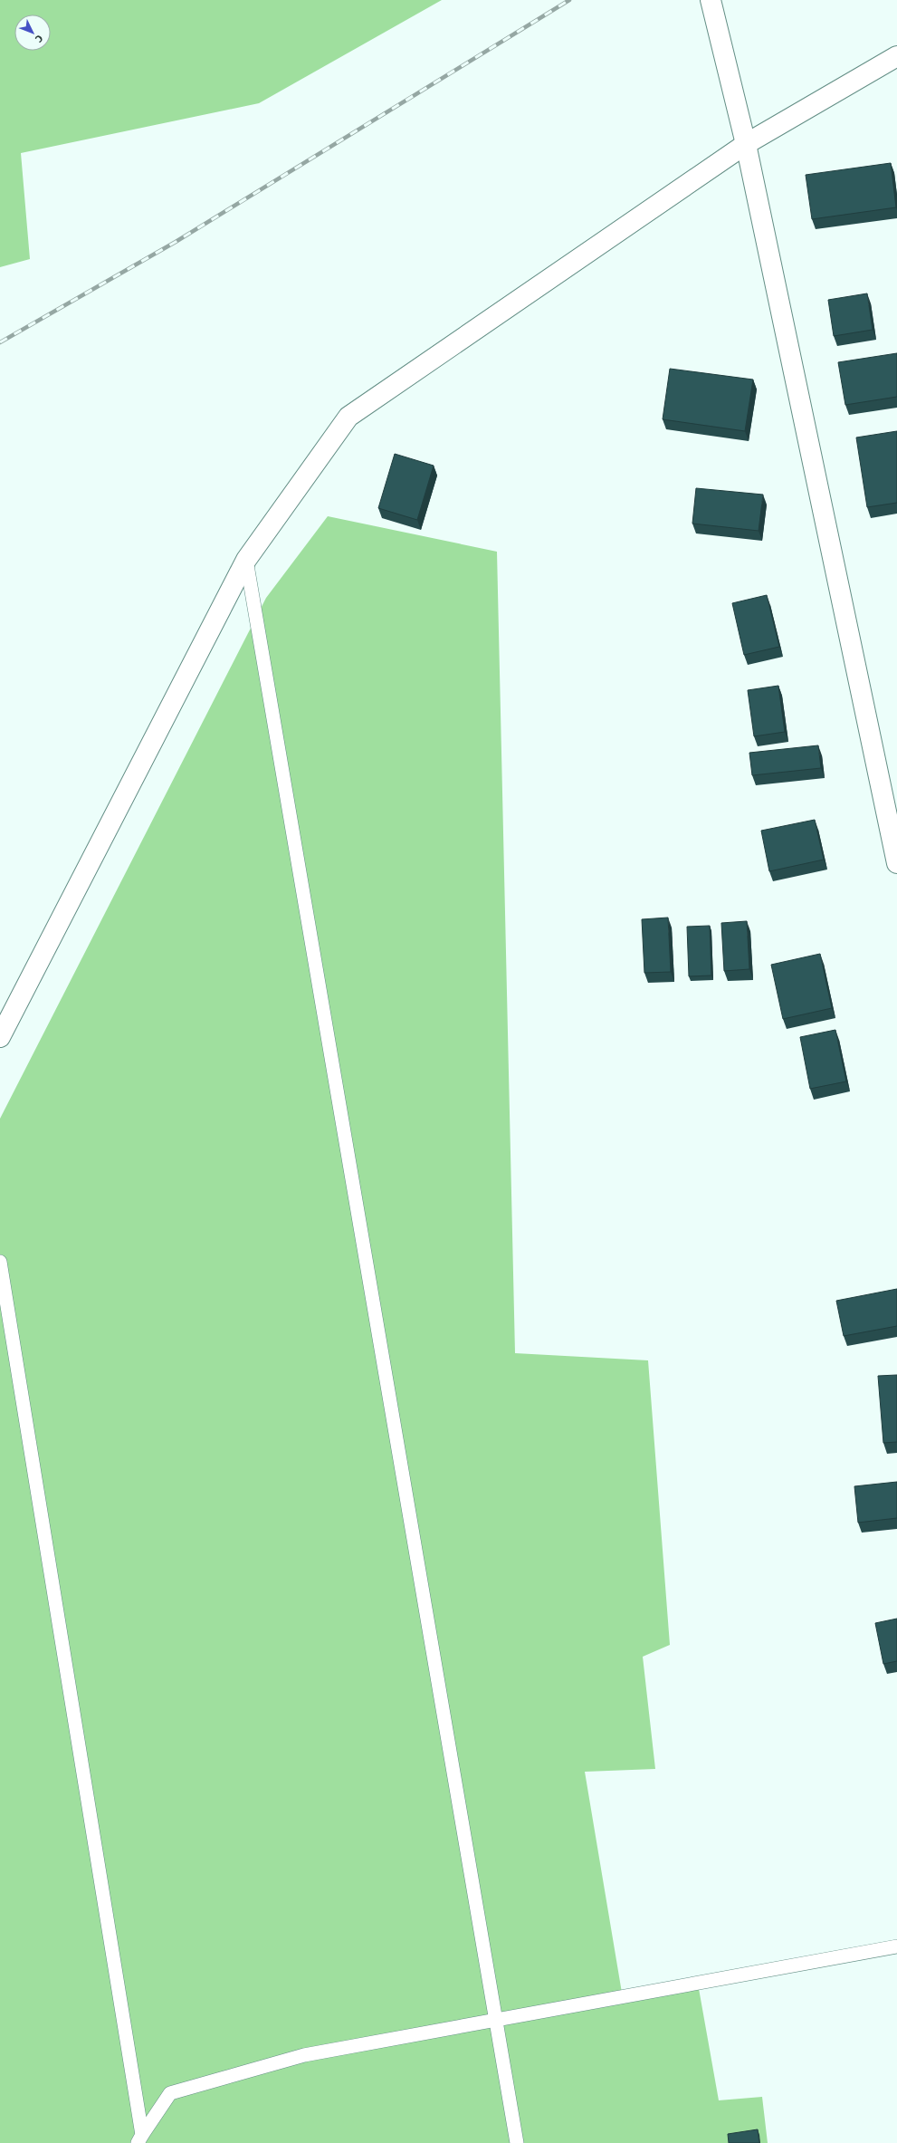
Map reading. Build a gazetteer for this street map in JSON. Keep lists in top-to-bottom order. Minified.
{"north":"bottom right"}
